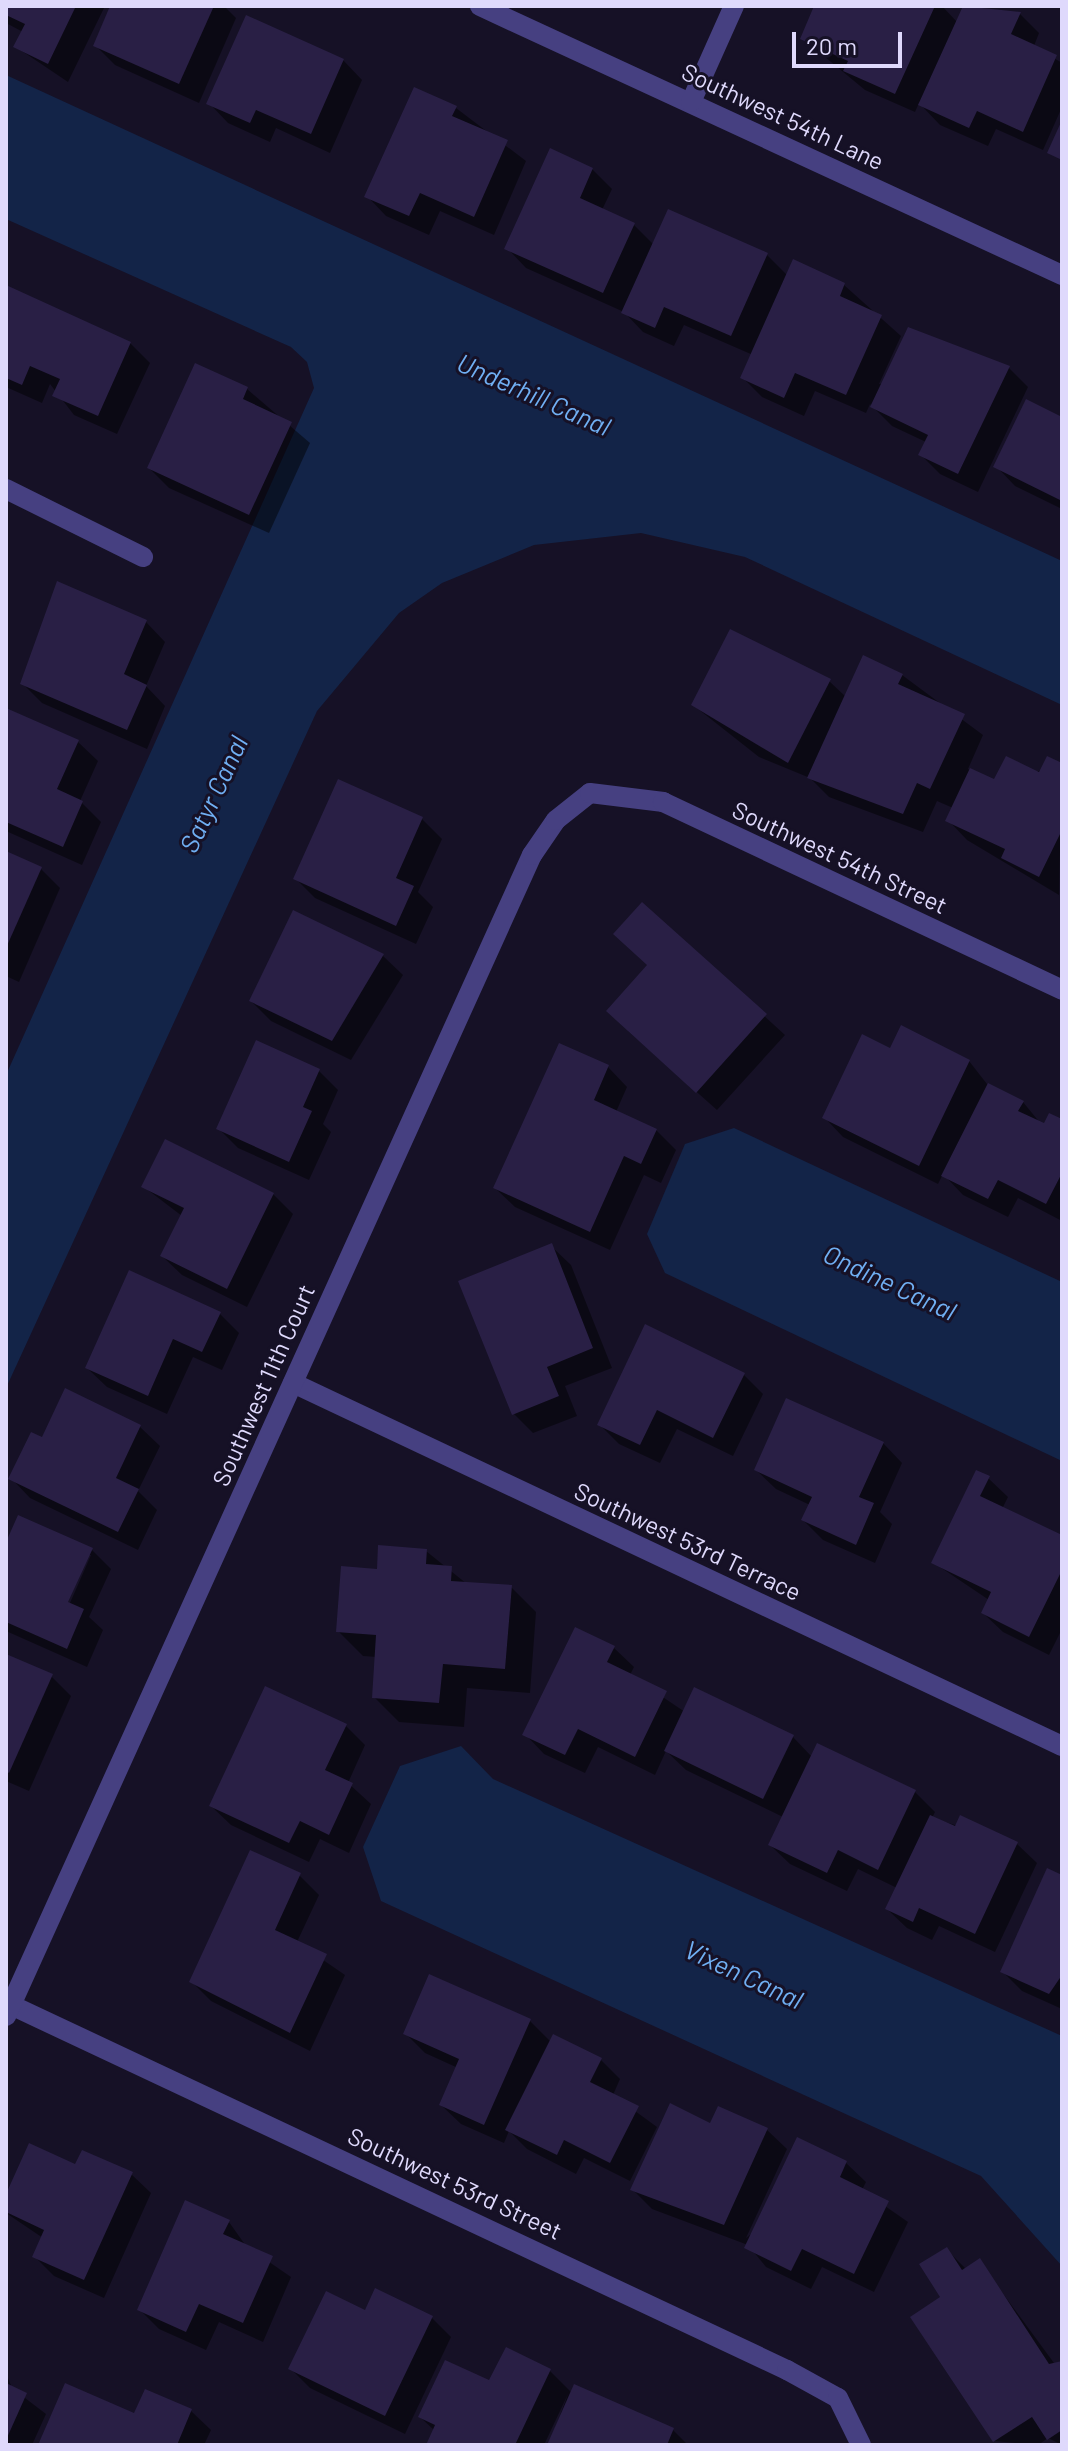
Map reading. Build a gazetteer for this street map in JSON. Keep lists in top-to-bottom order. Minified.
{"streets":{"street":["Southwest 54th Lane","Southwest 54th Street","Southwest 11th Court","Southwest 53rd Terrace","Southwest 53rd Street"]},"crossings":[["Southwest 54th Street","Southwest 11th Court"],["Southwest 11th Court","Southwest 53rd Terrace"],["Southwest 11th Court","Southwest 53rd Street"]],"water":["Underhill Canal","Satyr Canal","Ondine Canal","Vixen Canal"],"scale_bar":"20 m"}
